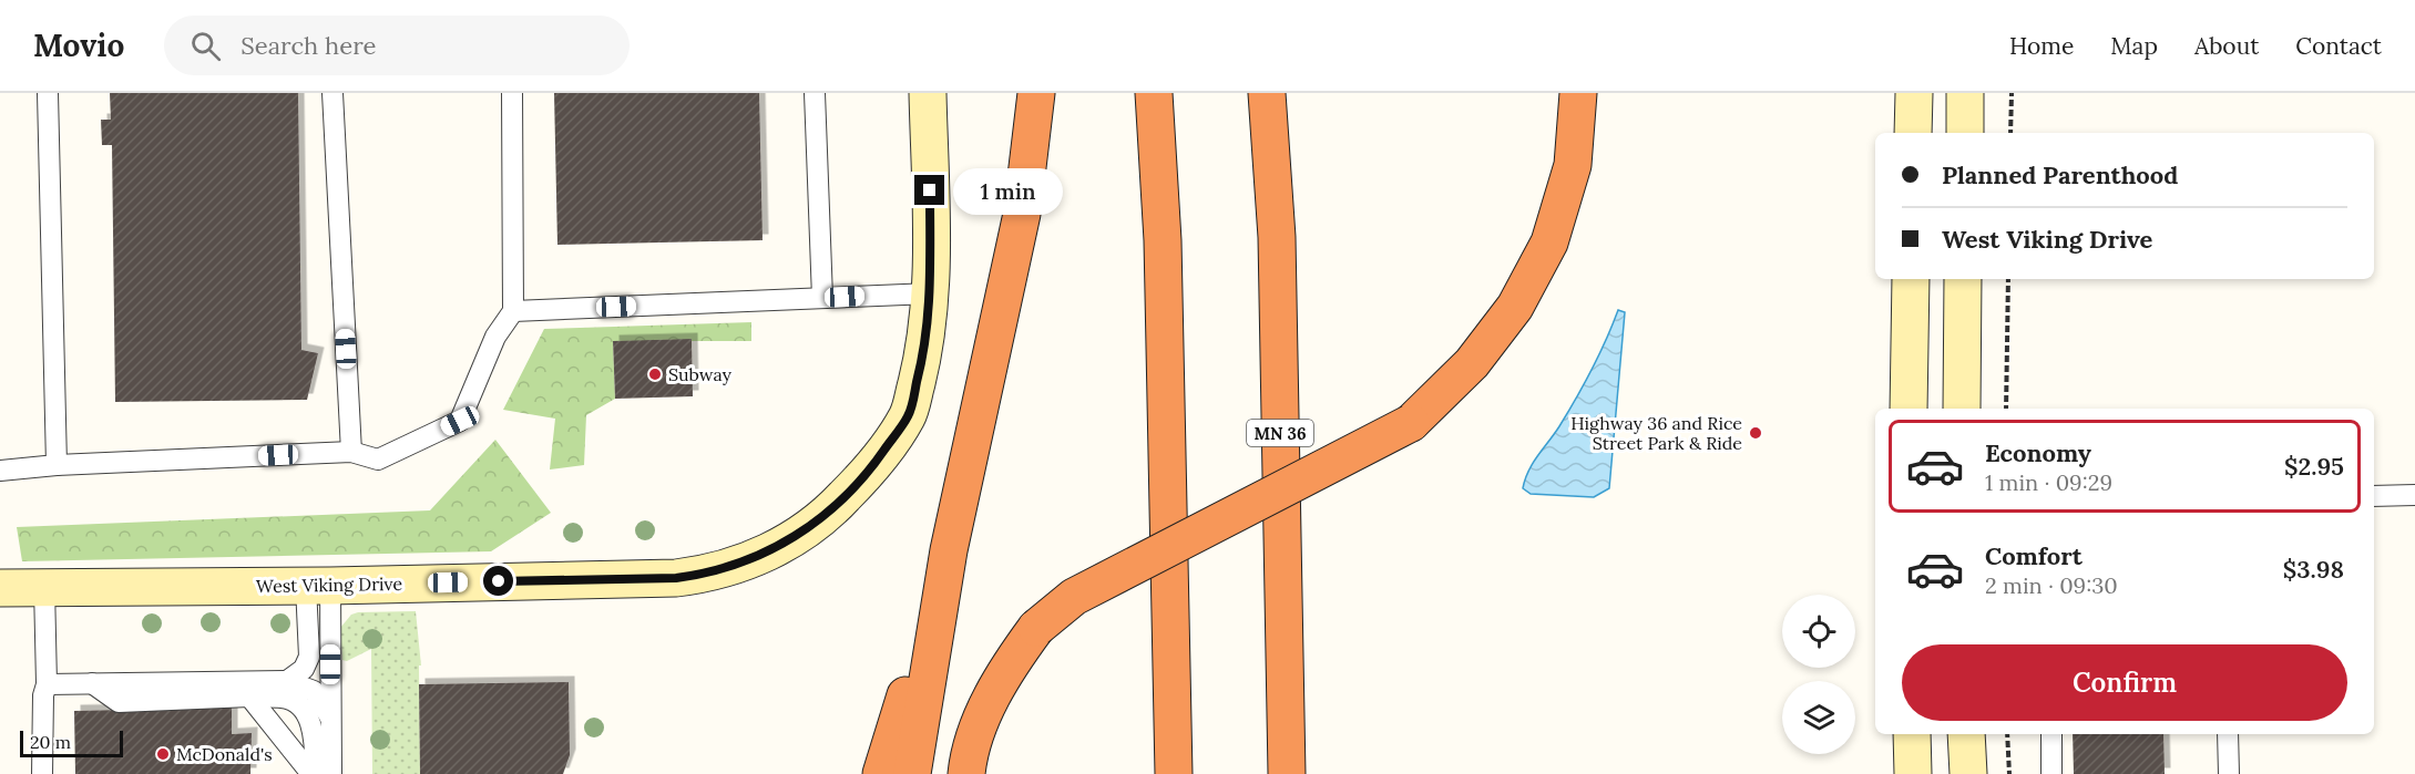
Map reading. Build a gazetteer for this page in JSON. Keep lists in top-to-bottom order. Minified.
{"streets":{"highway":["MN 36"],"street":["West Viking Drive"]},"places":["Subway","Highway 36 and Rice Street Park & Ride","McDonald's"],"scale_bar":"20 m","page":{"header":"Movio","search":"Search here","nav":["Home","Map","About","Contact"],"banner":["Planned Parenthood","West Viking Drive"],"bubble":"1 min","list":[{"name":"Economy","note":"1 min · 09:29","value":"$2.95"},{"name":"Comfort","note":"2 min · 09:30","value":"$3.98"}],"buttons":"Confirm","scale":"20 m"}}
